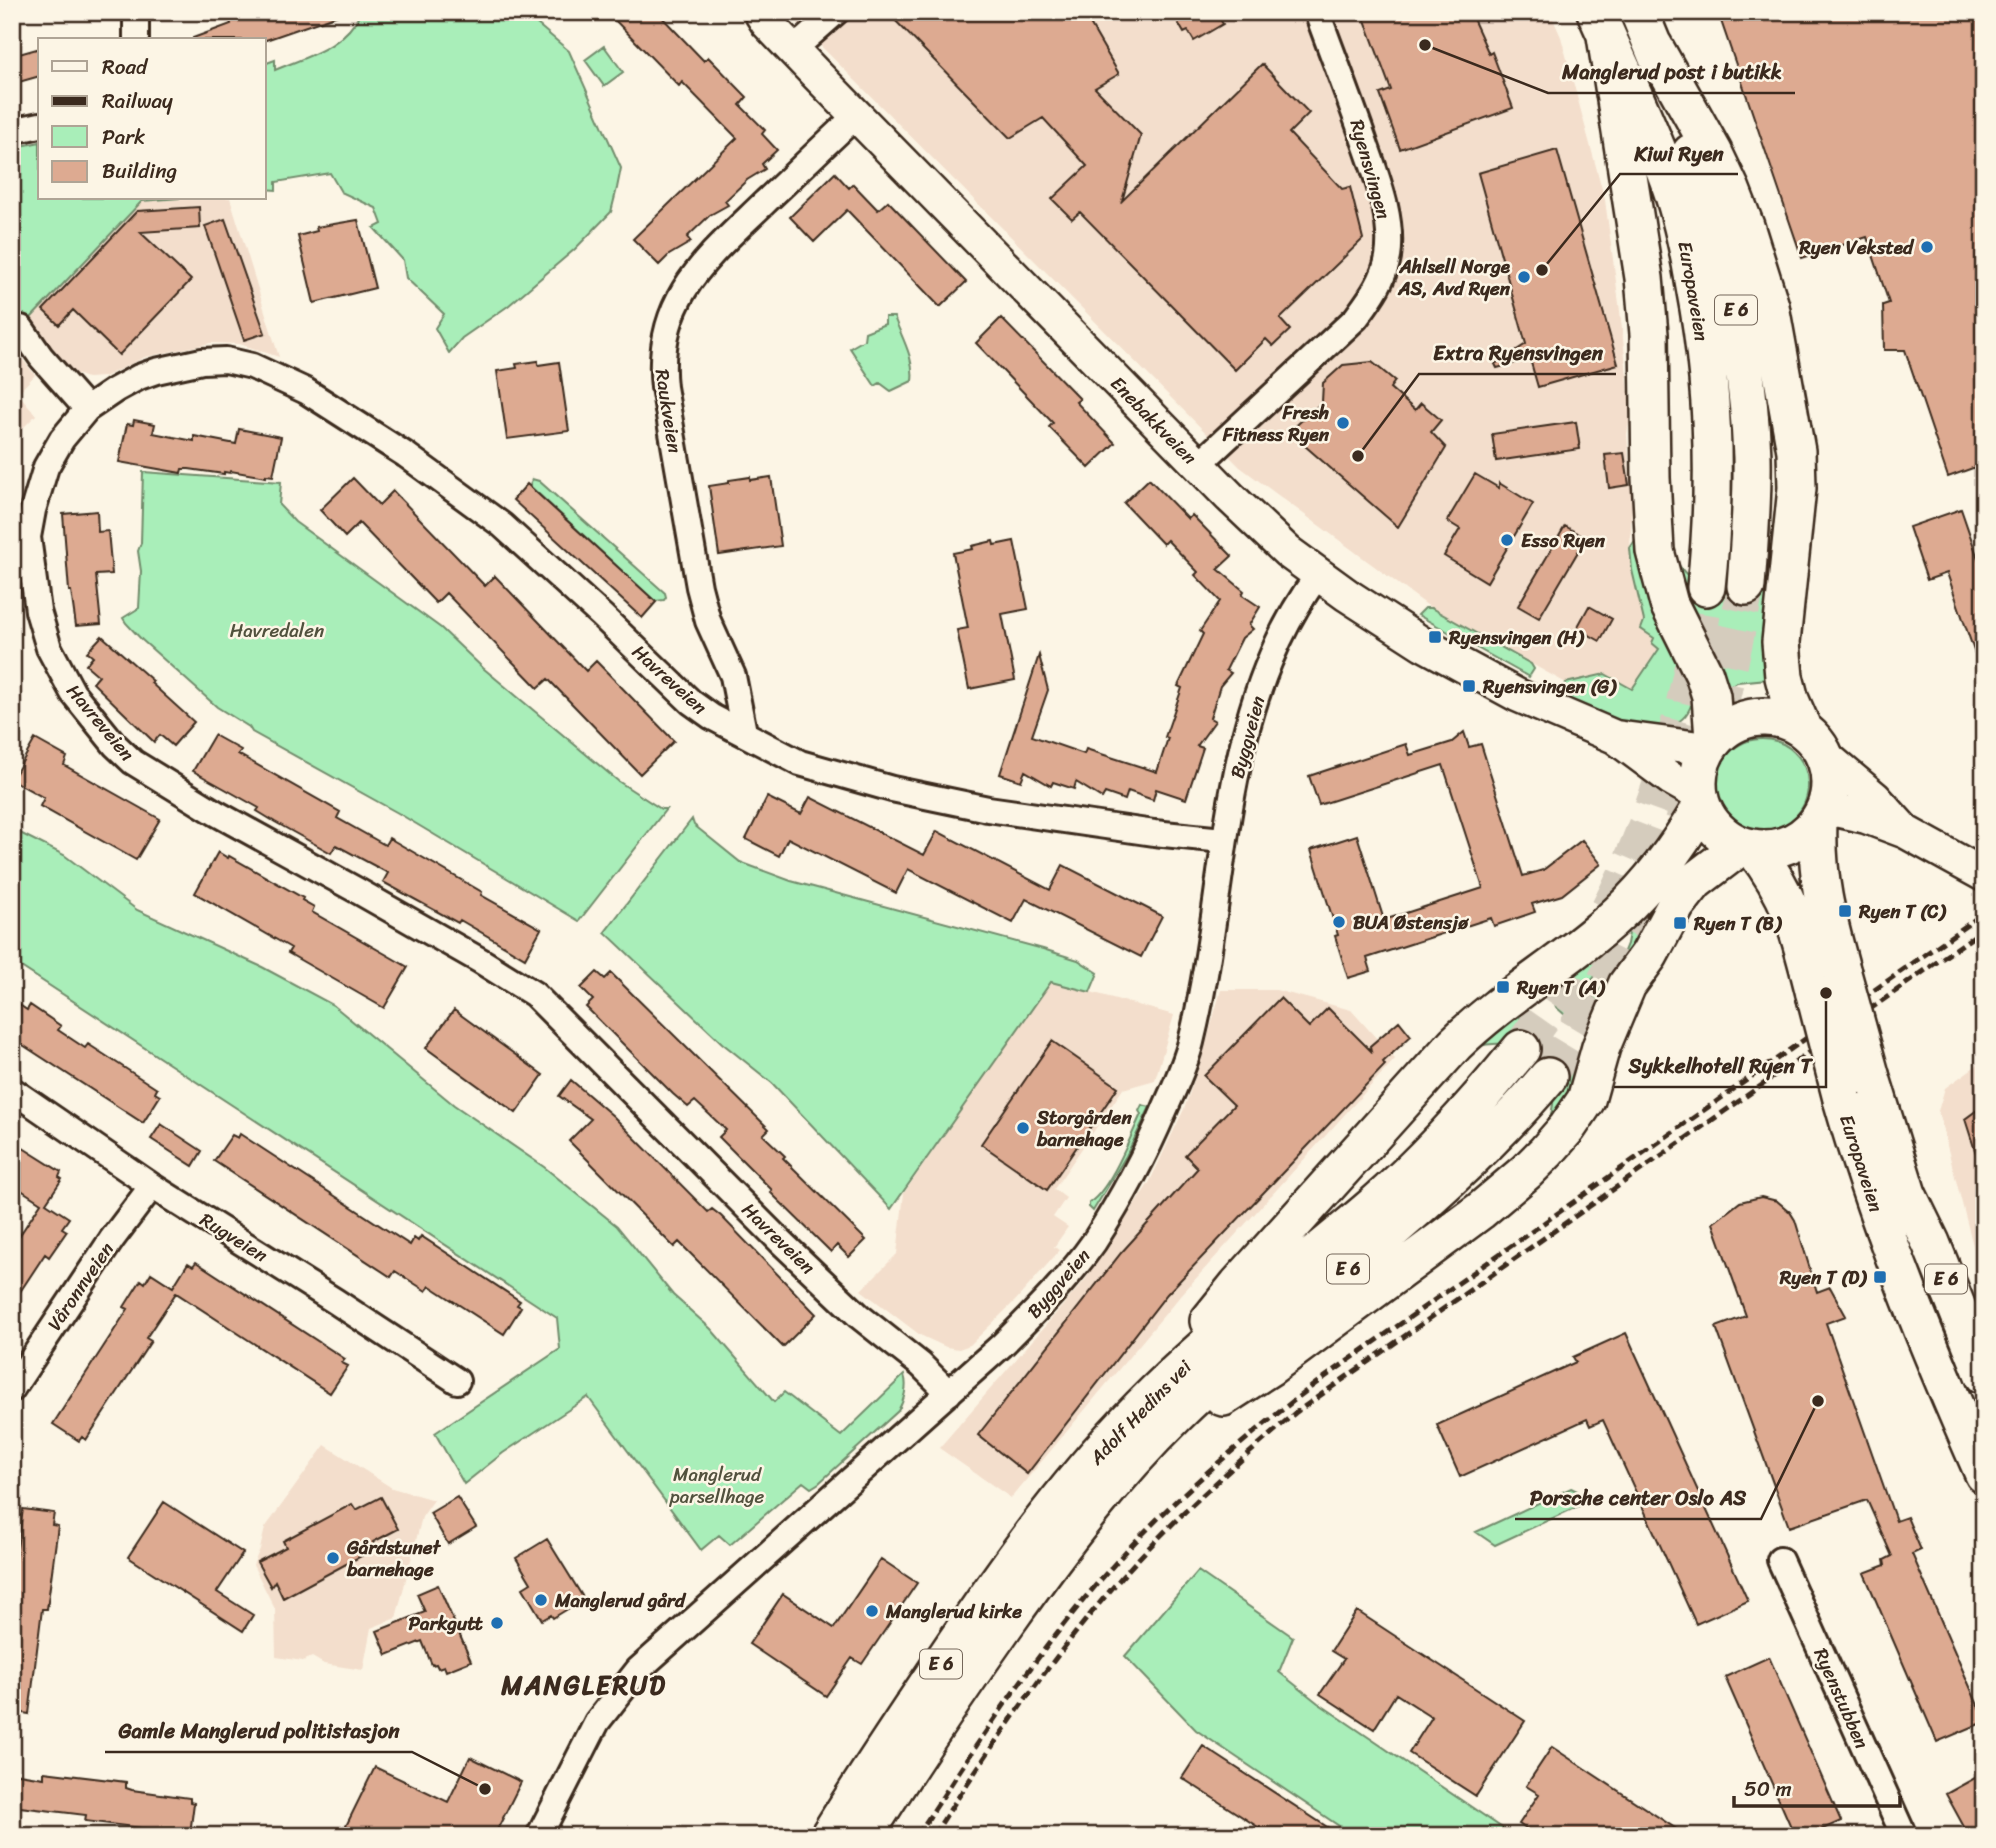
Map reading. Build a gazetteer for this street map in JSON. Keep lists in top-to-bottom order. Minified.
{"streets":{"highway":["Europaveien","E 6","Adolf Hedins vei"],"main road":["Enebakkveien"],"street":["Ryensvingen","Raukveien","Havreveien","Byggveien","Rugveien","Våronnveien","Ryenstubben"]},"crossings":[["Ryensvingen","Enebakkveien"],["Europaveien","E 6"],["Europaveien","Enebakkveien"],["E 6","Enebakkveien"],["E 6","Adolf Hedins vei"],["Raukveien","Enebakkveien"],["Raukveien","Havreveien"],["Enebakkveien","Byggveien"],["Havreveien","Byggveien"],["Rugveien","Våronnveien"]],"districts":["MANGLERUD"],"parks":["Havredalen","Manglerud parsellhage"],"places":{"other":["Manglerud post i butikk","Ryen Veksted","Kiwi Ryen","Ahlsell Norge AS, Avd Ryen","Fresh Fitness Ryen","Extra Ryensvingen","Esso Ryen","BUA Østensjø","Sykkelhotell Ryen T","Storgården barnehage","Porsche center Oslo AS","Gårdstunet barnehage","Manglerud gård","Manglerud kirke","Parkgutt","Gamle Manglerud politistasjon"],"transit":["Ryensvingen (H)","Ryensvingen (G)","Ryen T (C)","Ryen T (B)","Ryen T (A)","Ryen T (D)"]},"legend":["Road","Railway","Park","Building"],"scale_bar":"50 m"}
